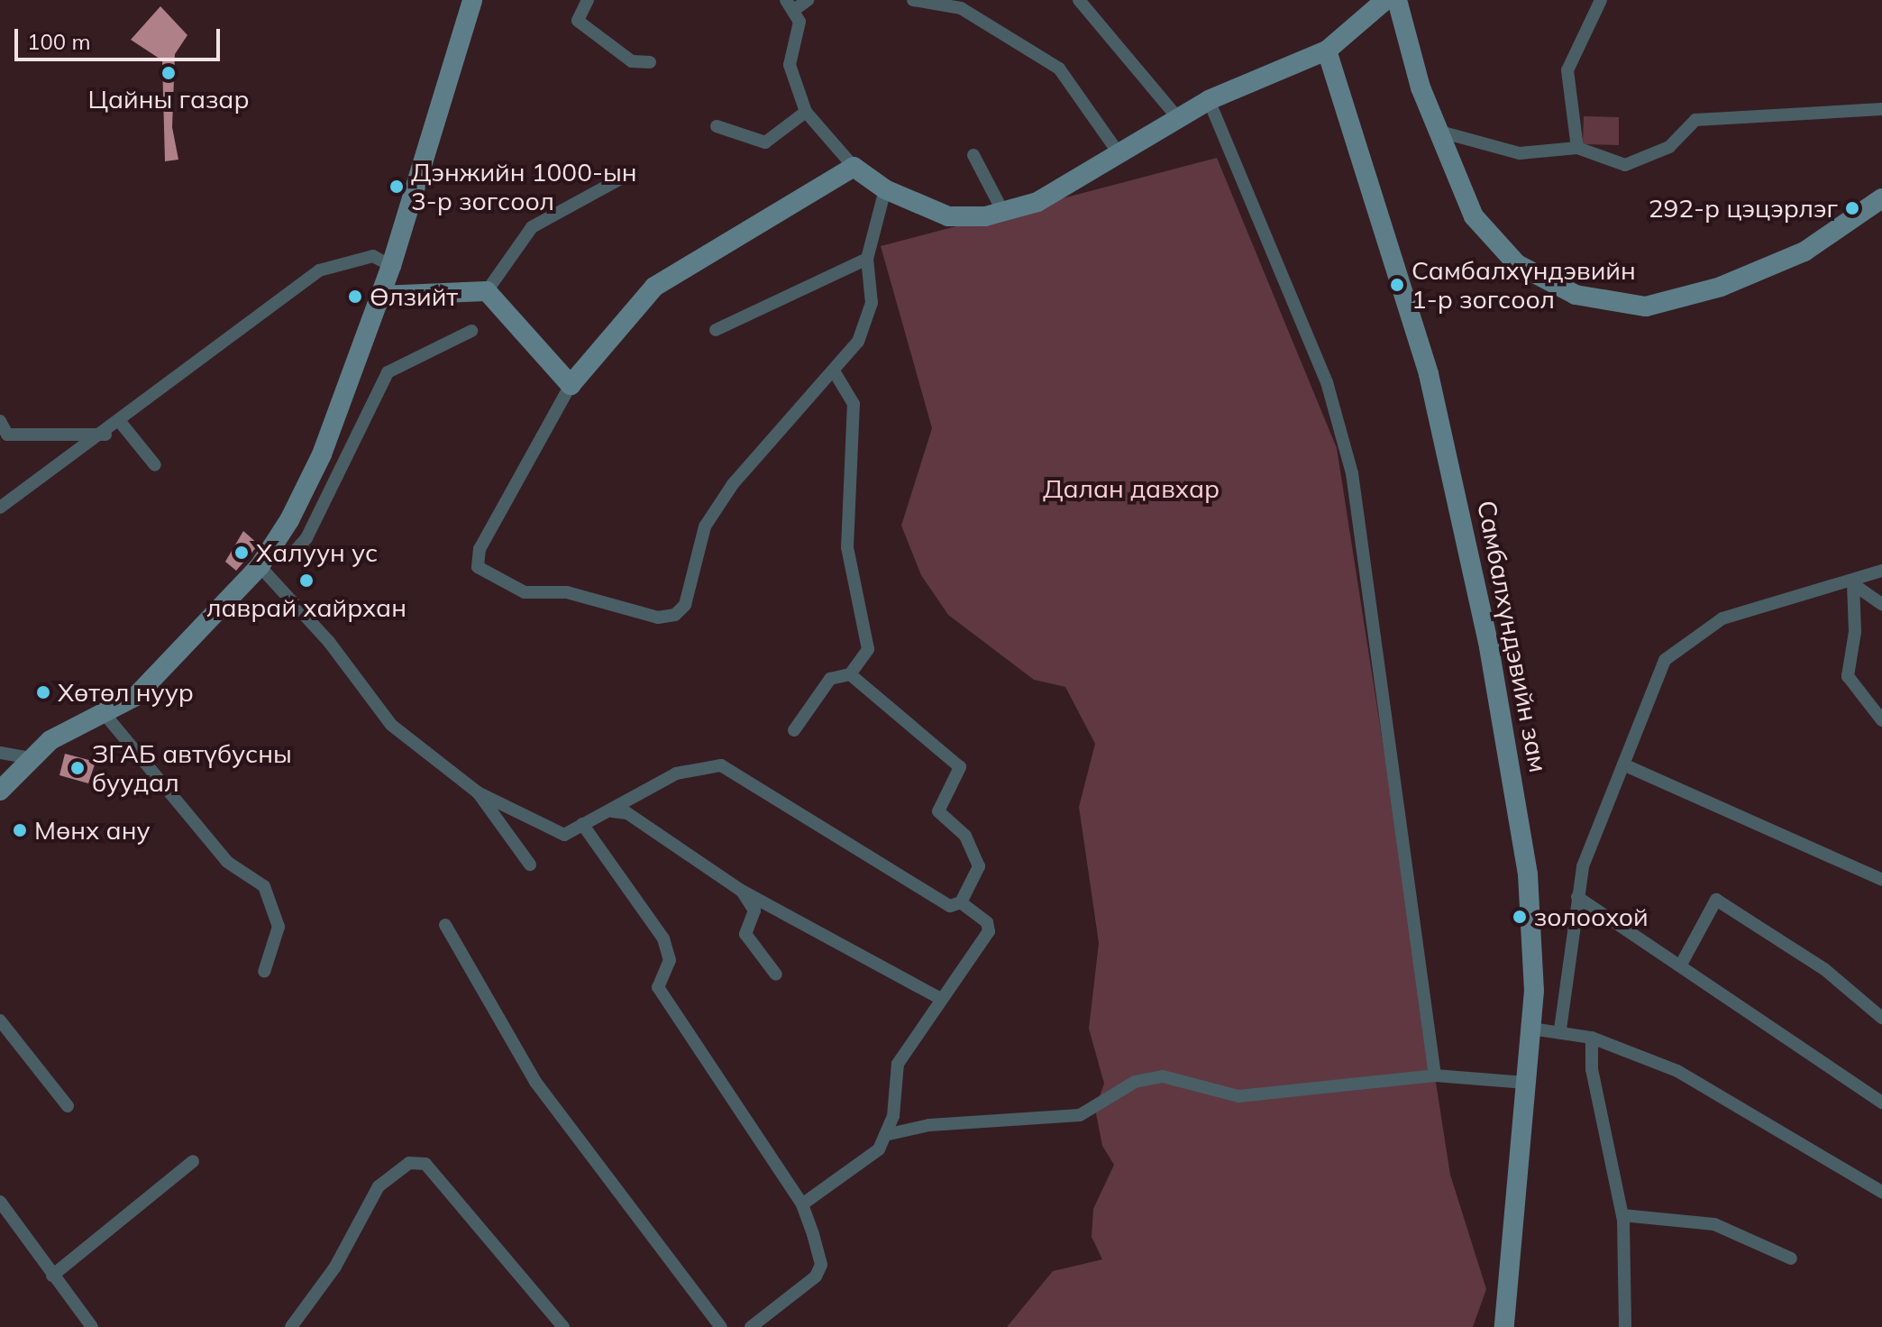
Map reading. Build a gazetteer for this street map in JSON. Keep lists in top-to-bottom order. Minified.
{"streets":{"street":["Самбалхүндэвийн зам"]},"parks":["Далан давхар"],"places":["Цайны газар","Дэнжийн 1000-ын 3-р зогсоол","292-р цэцэрлэг","Самбалхүндэвийн 1-р зогсоол","Өлзийт","Халуун ус","лаврай хайрхан","Хөтөл нуур","ЗГАБ автүбусны буудал","Мөнх ану","золоохой"],"scale_bar":"100 m"}
